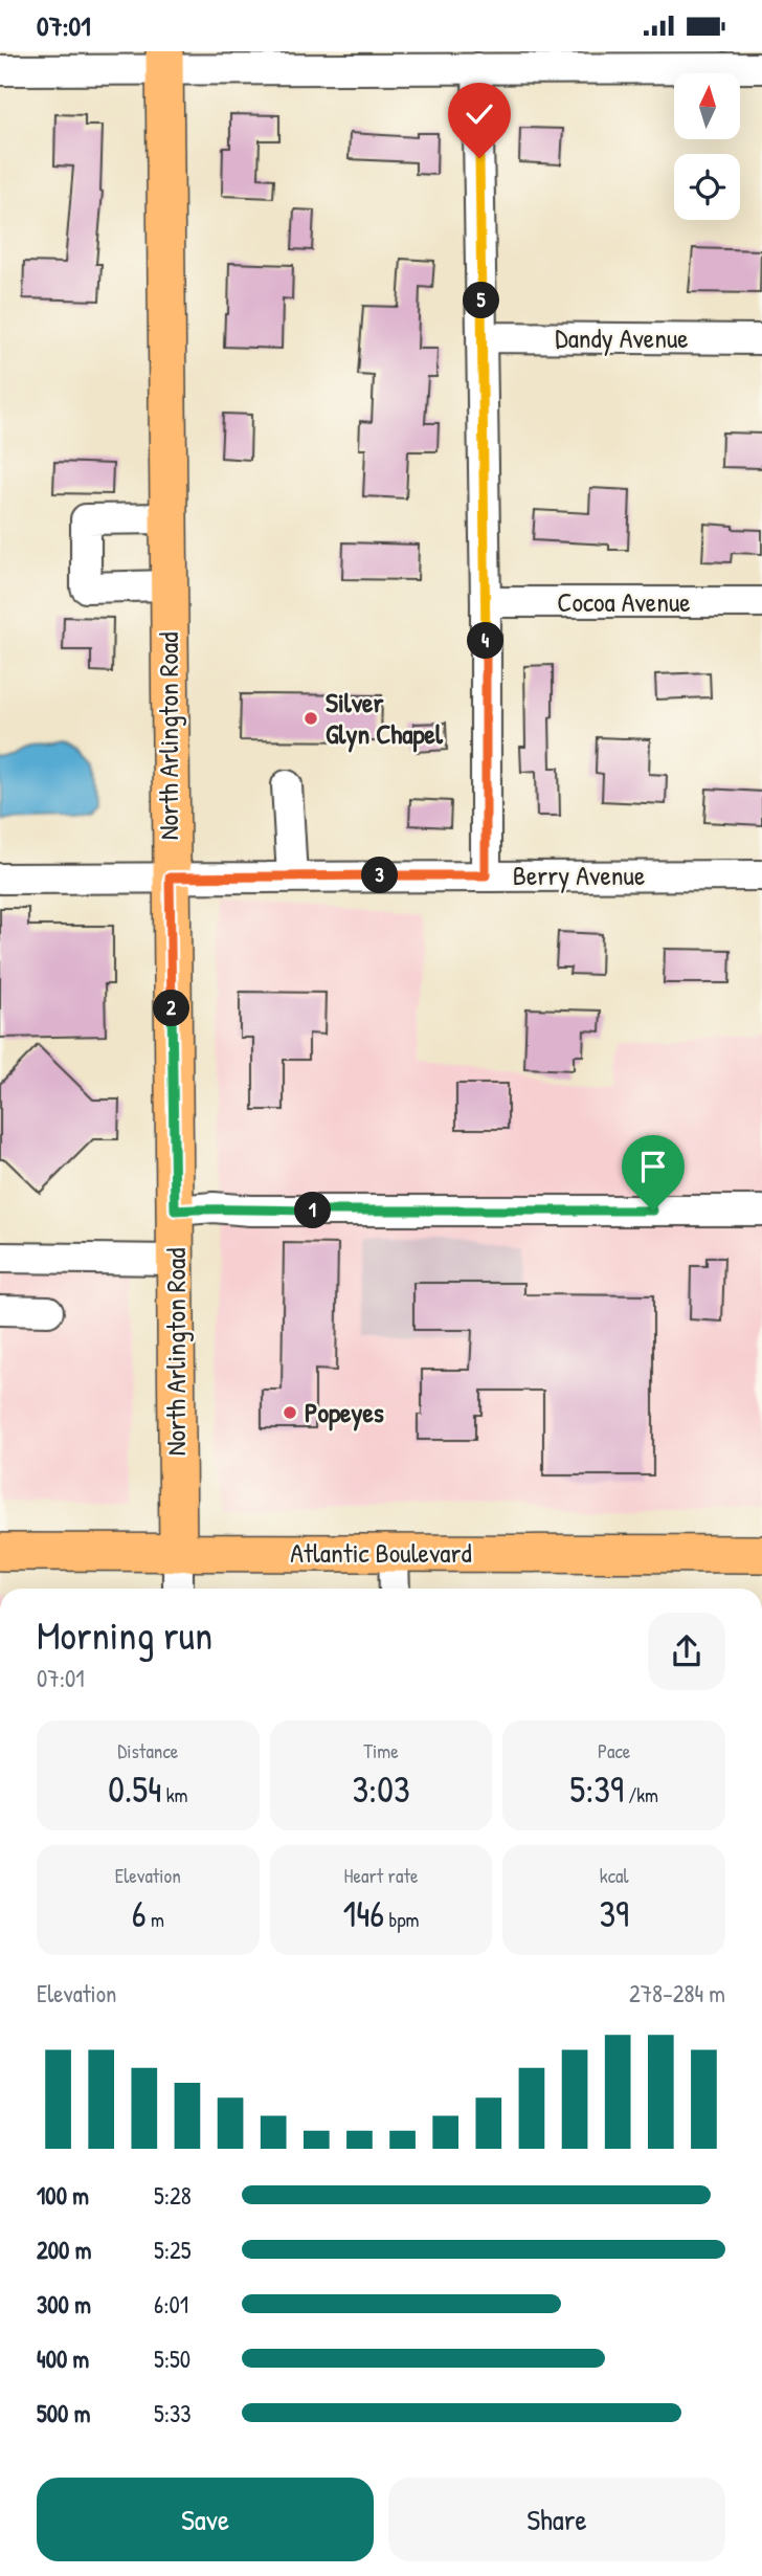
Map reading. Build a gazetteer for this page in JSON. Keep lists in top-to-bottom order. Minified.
{"streets":{"main road":["North Arlington Road","Atlantic Boulevard"],"street":["Dandy Avenue","Cocoa Avenue","Berry Avenue"]},"crossings":[["North Arlington Road","Berry Avenue"],["North Arlington Road","Atlantic Boulevard"]],"places":["Silver Glyn Chapel","Popeyes"],"north":"top","page":{"status":"07:01","pins":["5","4","3","2","1"],"heading":["Morning run","07:01"],"stats":[["Distance","0.54 km"],["Time","3:03"],["Pace","5:39 /km"],["Elevation","6 m"],["Heart rate","146 bpm"],["kcal","39"]],"chart":["Elevation","278–284 m"],"list":[{"name":"100 m","note":"5:28"},{"name":"200 m","note":"5:25"},{"name":"300 m","note":"6:01"},{"name":"400 m","note":"5:50"},{"name":"500 m","note":"5:33"}],"buttons":["Save","Share"]}}
